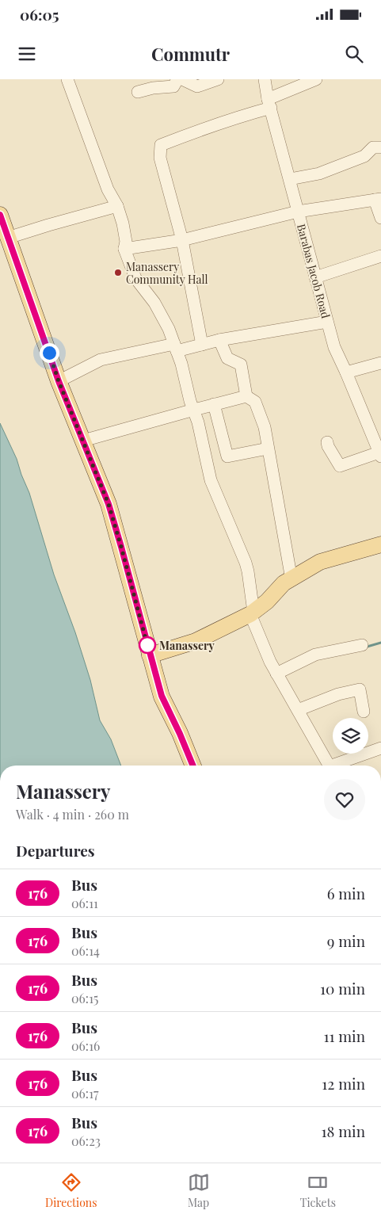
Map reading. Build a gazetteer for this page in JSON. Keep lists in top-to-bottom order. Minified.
{"streets":{"street":["Barabas Jacob Road"]},"places":["Manassery Community Hall","Manassery"],"lines":["bus line 176"],"page":{"status":"06:05","header":"Commutr","heading":[["Manassery","Walk · 4 min · 260 m"],"Departures"],"list":[{"mark":"176","name":"Bus","note":"06:11","value":"6 min"},{"mark":"176","name":"Bus","note":"06:14","value":"9 min"},{"mark":"176","name":"Bus","note":"06:15","value":"10 min"},{"mark":"176","name":"Bus","note":"06:16","value":"11 min"},{"mark":"176","name":"Bus","note":"06:17","value":"12 min"},{"mark":"176","name":"Bus","note":"06:23","value":"18 min"}],"tabs":["Directions","Map","Tickets"]}}
